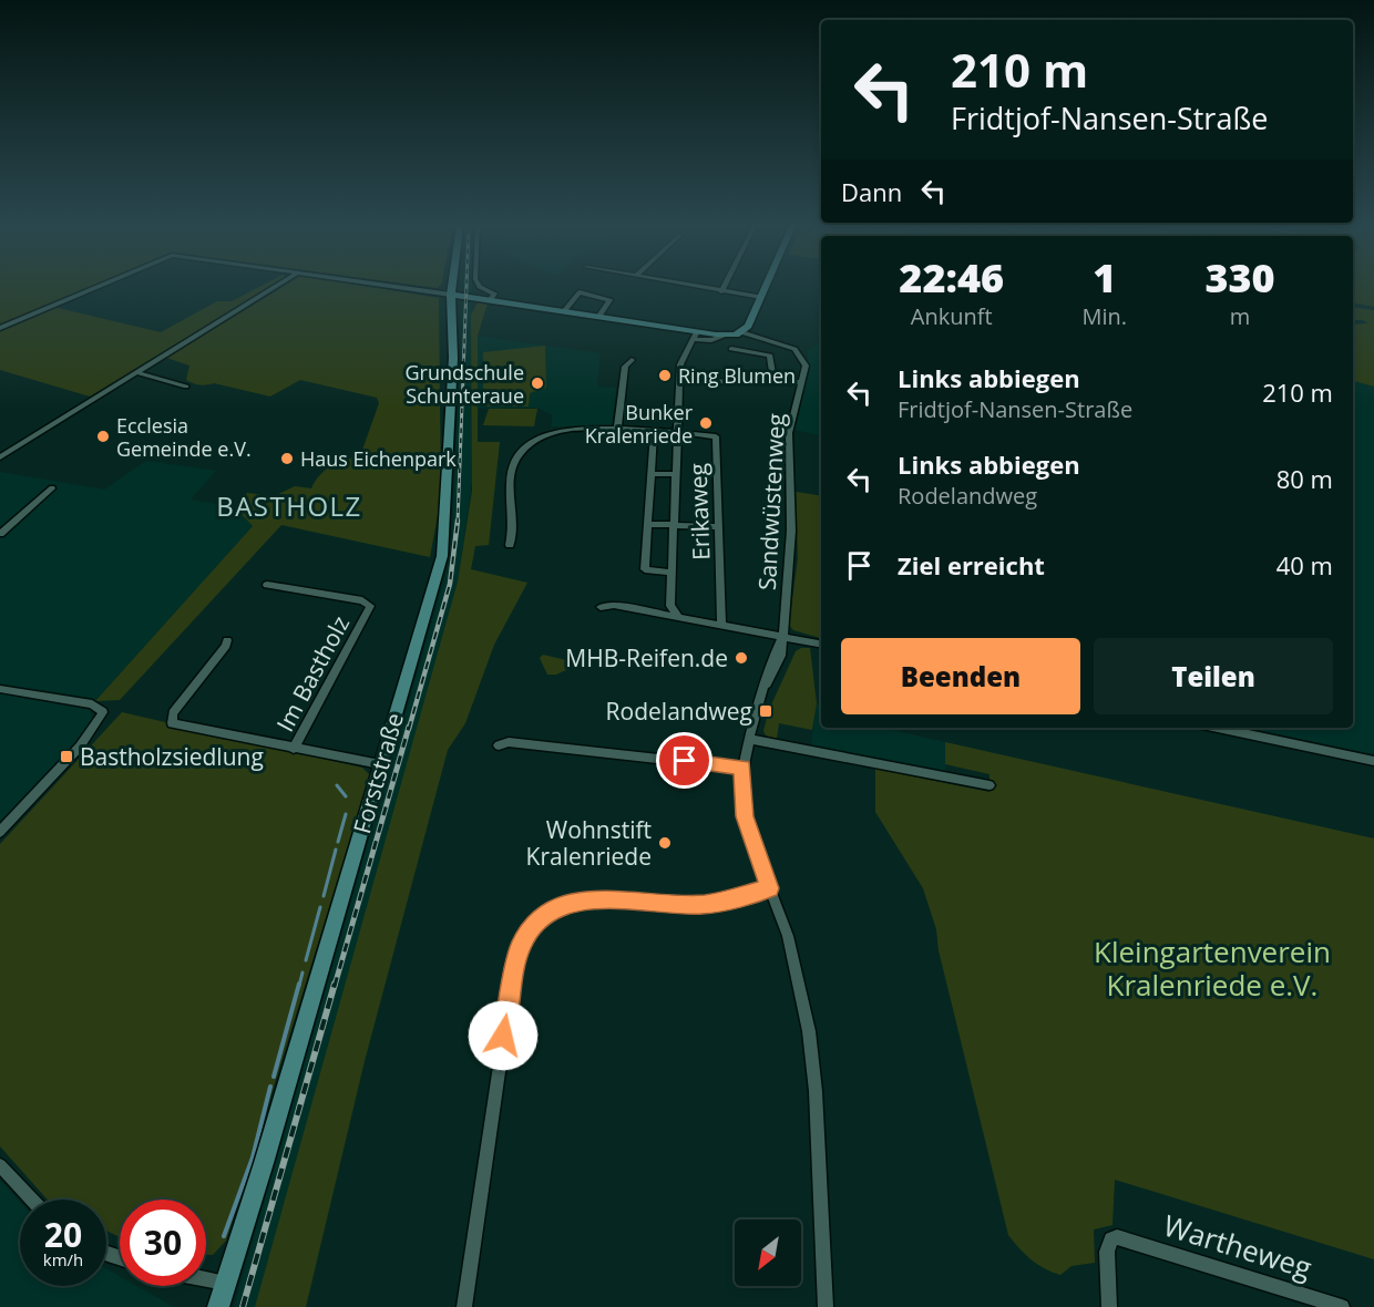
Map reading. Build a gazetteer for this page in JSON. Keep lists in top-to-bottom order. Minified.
{"streets":{"main road":["Forststraße"],"street":["Sandwüstenweg","Erikaweg","Im Bastholz","Wartheweg"]},"crossings":[["Im Bastholz","Forststraße"]],"districts":["BASTHOLZ"],"parks":["Kleingartenverein Kralenriede e.V."],"places":{"other":["Ring Blumen","Grundschule Schunteraue","Bunker Kralenriede","Ecclesia Gemeinde e.V.","Haus Eichenpark","MHB-Reifen.de","Wohnstift Kralenriede"],"transit":["Rodelandweg","Bastholzsiedlung"]},"north":"bottom left","page":{"turn":["210 m","Fridtjof-Nansen-Straße"],"then":"Dann","eta":["22:46","Ankunft","1","Min.","330","m"],"list":[{"name":"Links abbiegen","note":"Fridtjof-Nansen-Straße","value":"210 m"},{"name":"Links abbiegen","note":"Rodelandweg","value":"80 m"},{"name":"Ziel erreicht","value":"40 m"}],"buttons":["Beenden","Teilen"],"speed":"20 km/h","limit":"30"}}
